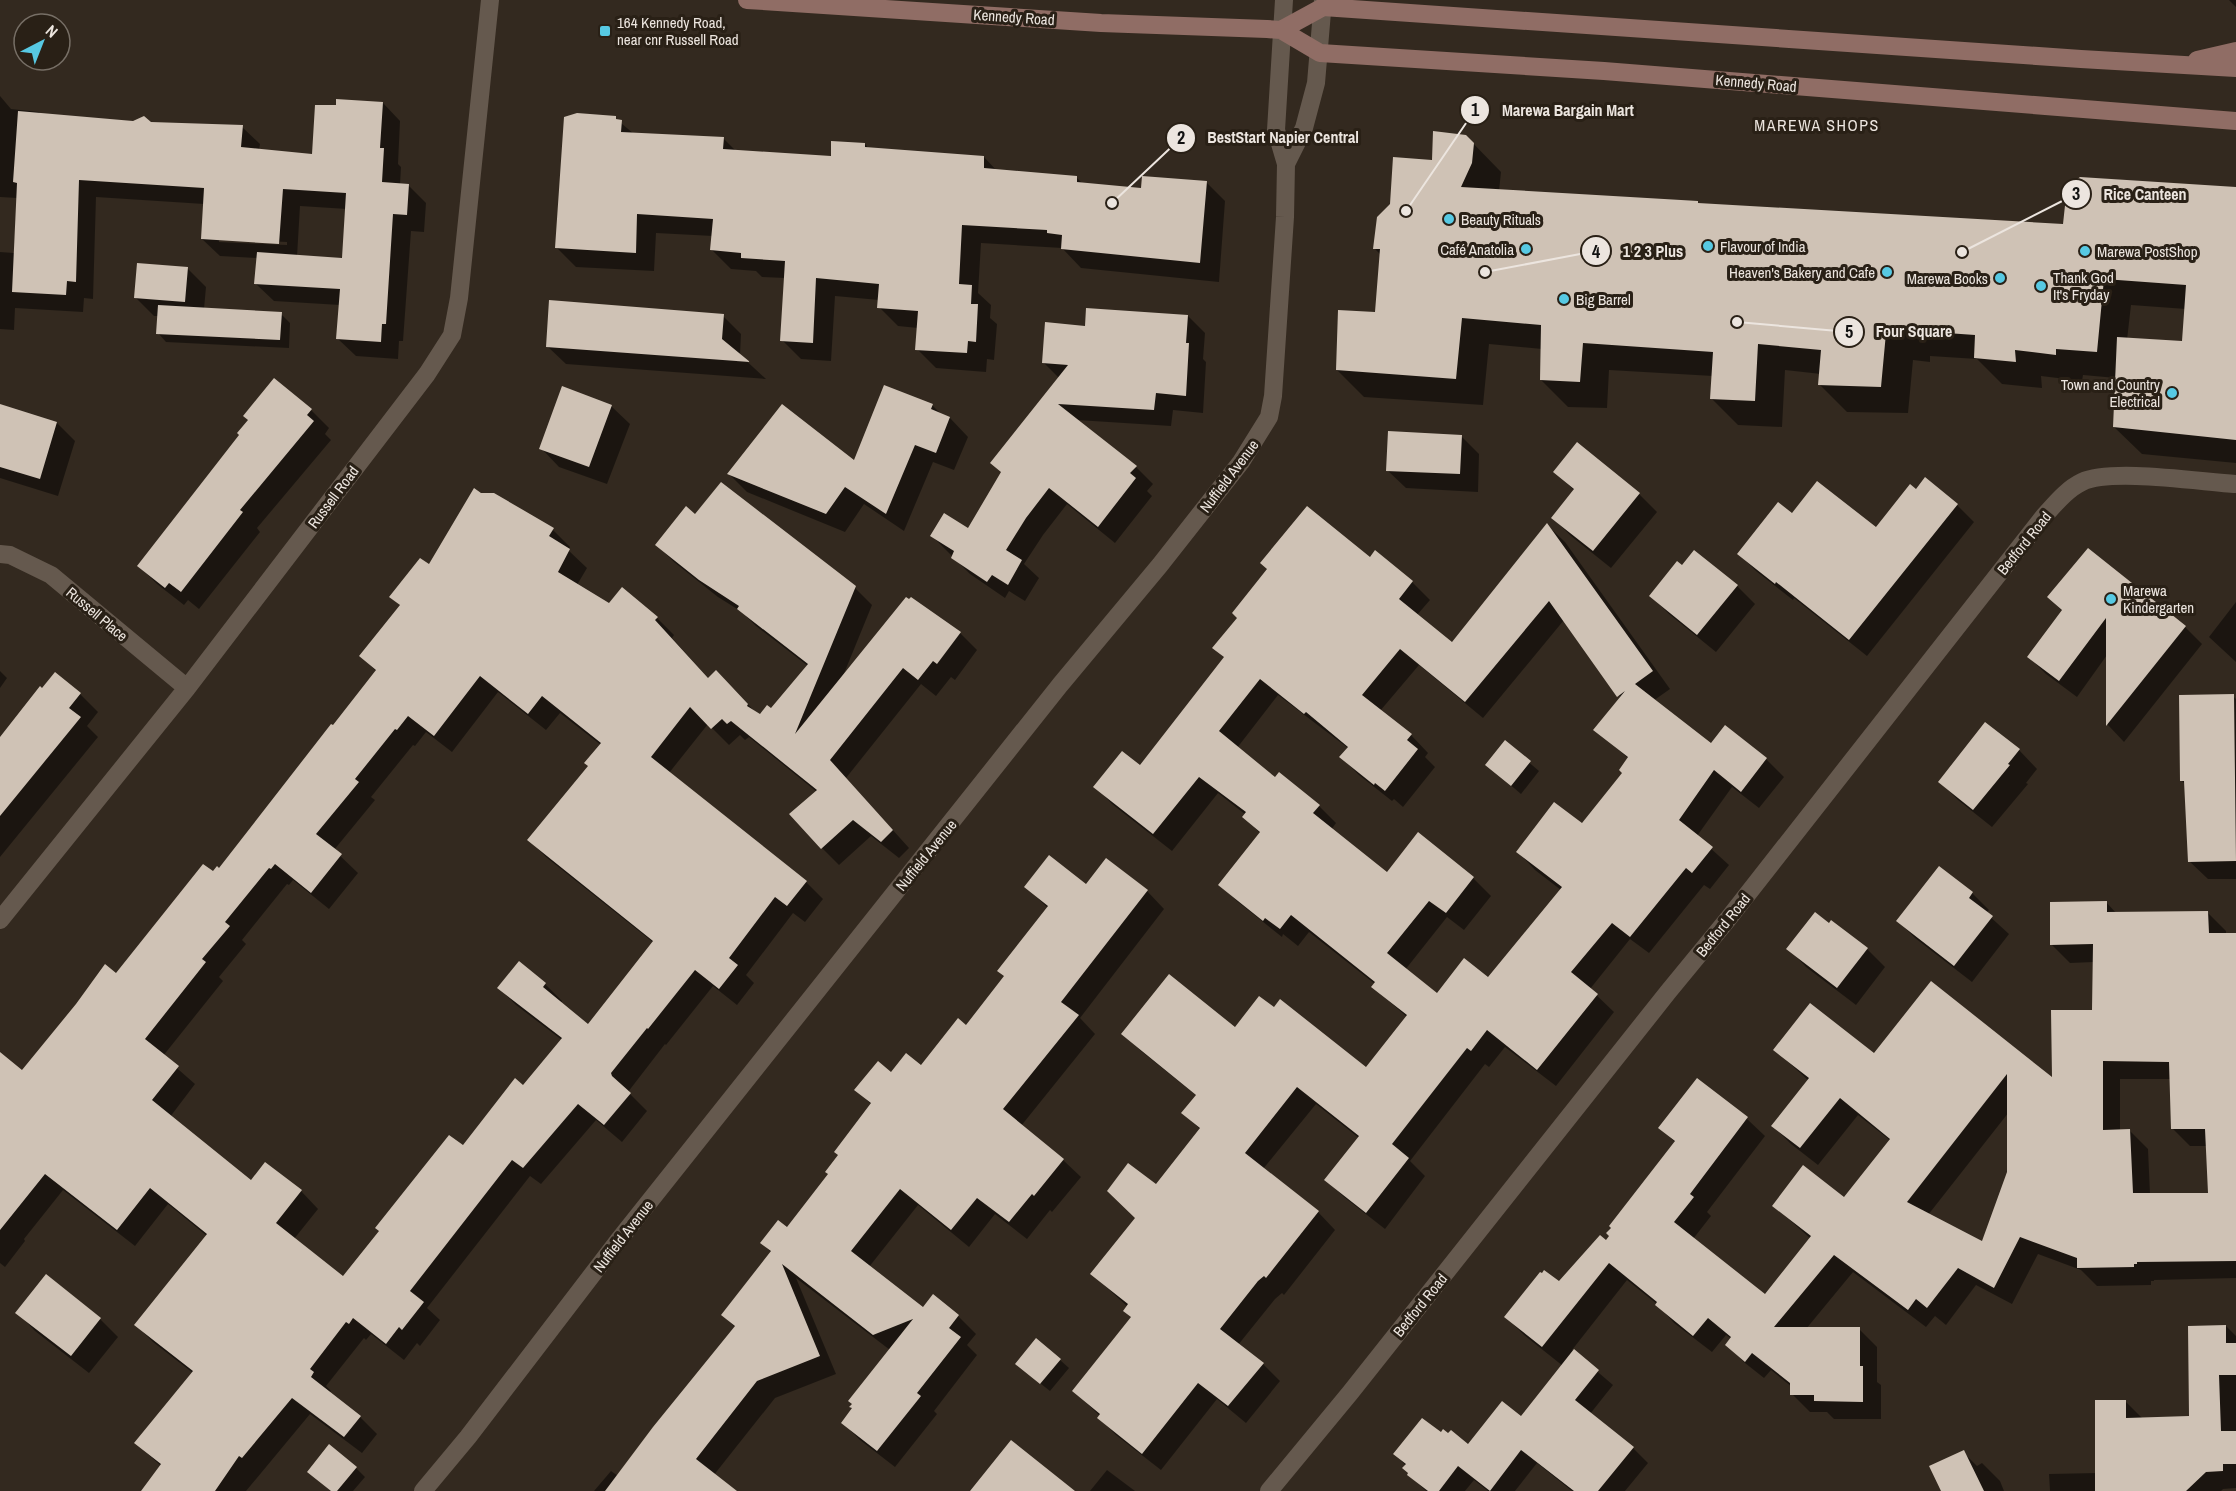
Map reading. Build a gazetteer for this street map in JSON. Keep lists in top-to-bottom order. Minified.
{"streets":{"main road":["Kennedy Road"],"street":["Nuffield Avenue","Russell Road","Bedford Road","Russell Place"]},"crossings":[["Kennedy Road","Nuffield Avenue"],["Russell Road","Russell Place"]],"districts":["MAREWA SHOPS"],"places":{"transit":["164 Kennedy Road, near cnr Russell Road"],"other":["BestStart Napier Central","Marewa Bargain Mart","Beauty Rituals","Flavour of India","Café Anatolia","Marewa PostShop","Rice Canteen","1 2 3 Plus","Heaven's Bakery and Cafe","Marewa Books","Thank God It's Fryday","Big Barrel","Four Square","Town and Country Electrical","Marewa Kindergarten"]},"north":"top right"}
